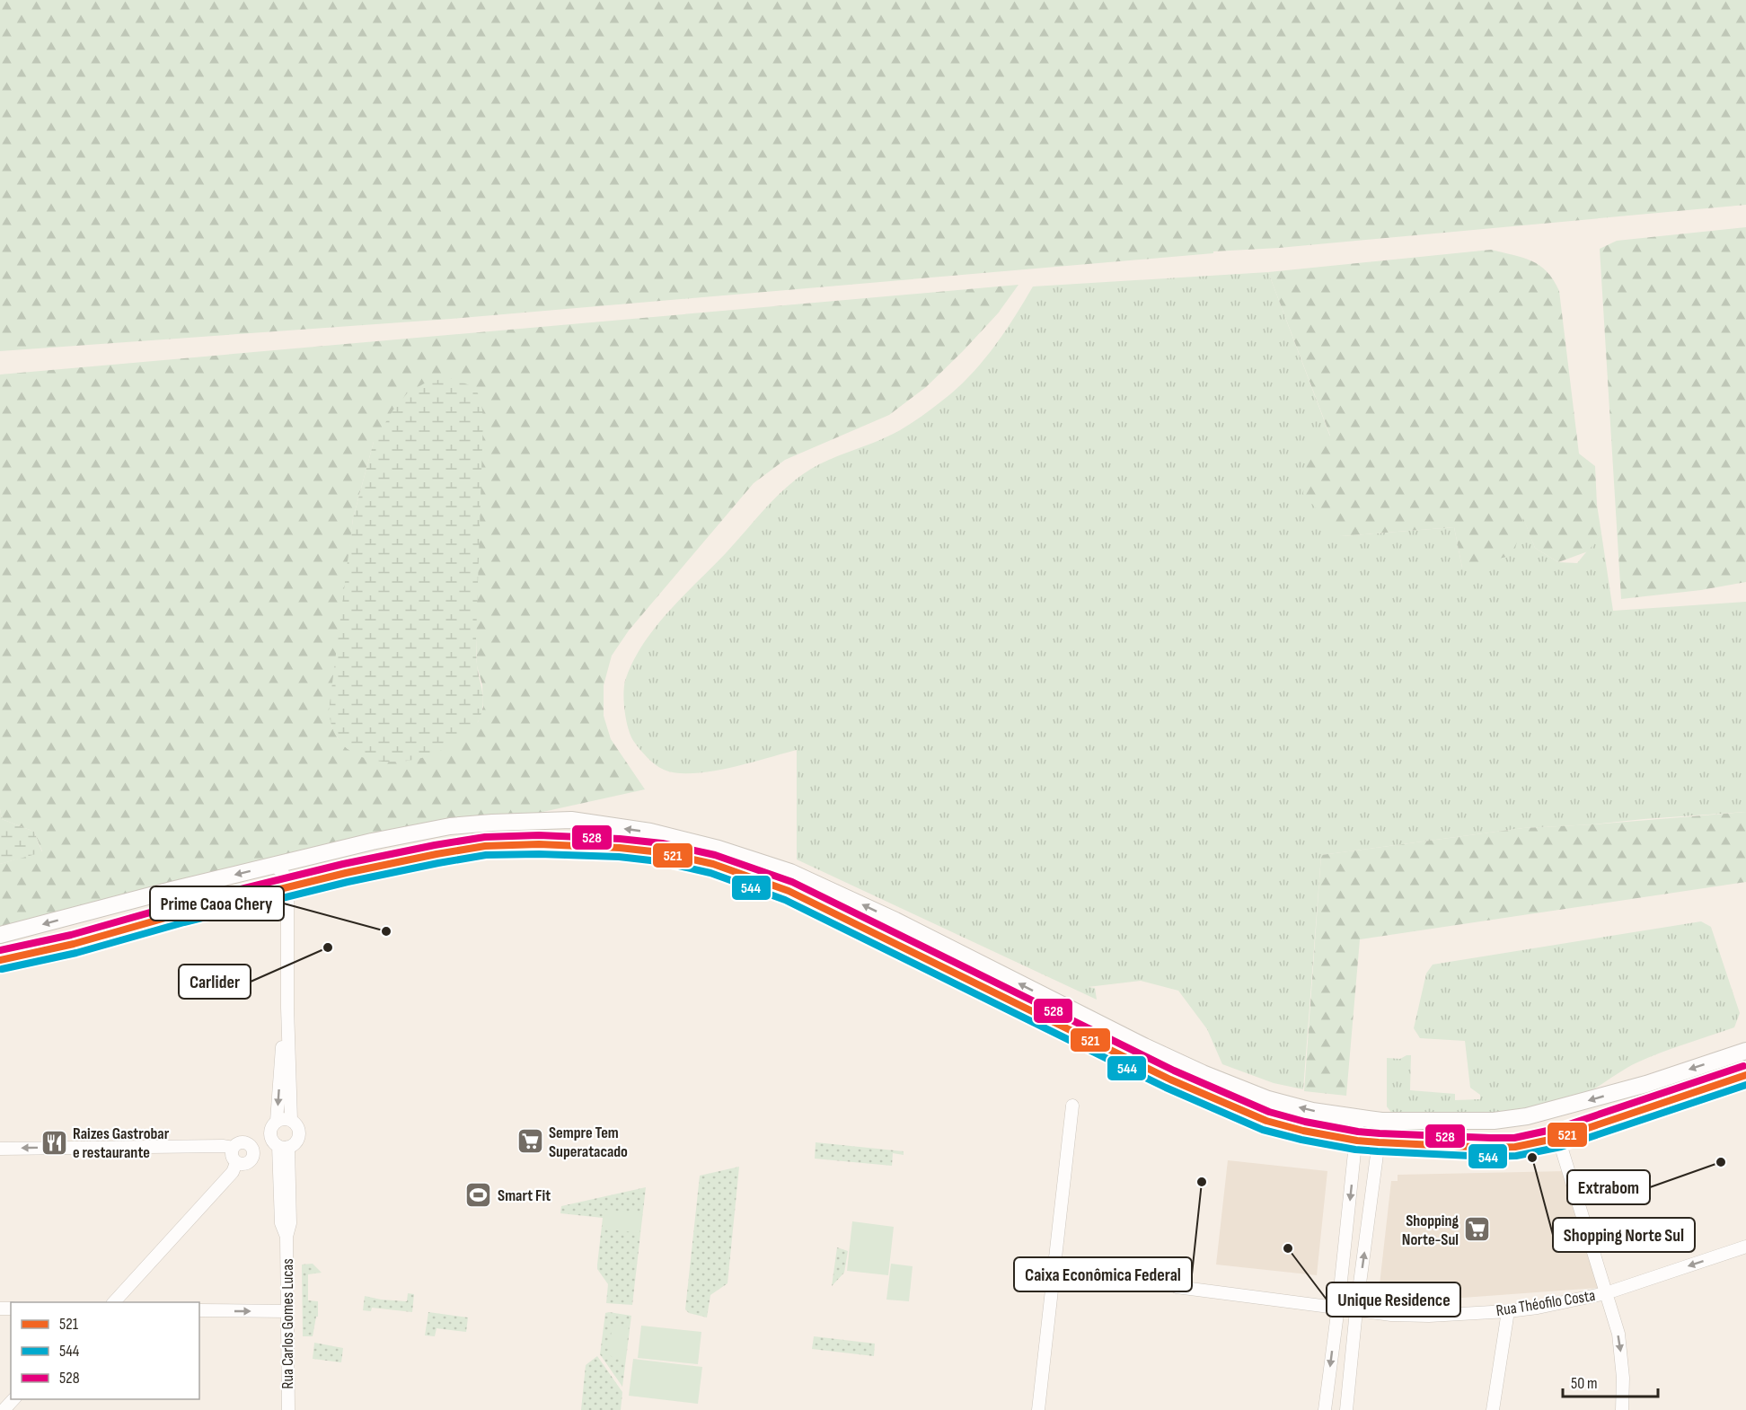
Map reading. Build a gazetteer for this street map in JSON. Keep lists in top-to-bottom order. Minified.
{"streets":{"street":["Rua Théofilo Costa","Rua Carlos Gomes Lucas"]},"places":{"other":["Prime Caoa Chery","Carlider","Shopping Norte Sul","Extrabom","Caixa Econômica Federal","Unique Residence"],"supermarket":["Sempre Tem Superatacado","Shopping Norte-Sul"],"restaurant":["Raizes Gastrobar e restaurante"],"sports":["Smart Fit"]},"lines":["transit line 528","transit line 521","transit line 544"],"legend":["521","544","528"],"scale_bar":"50 m"}
